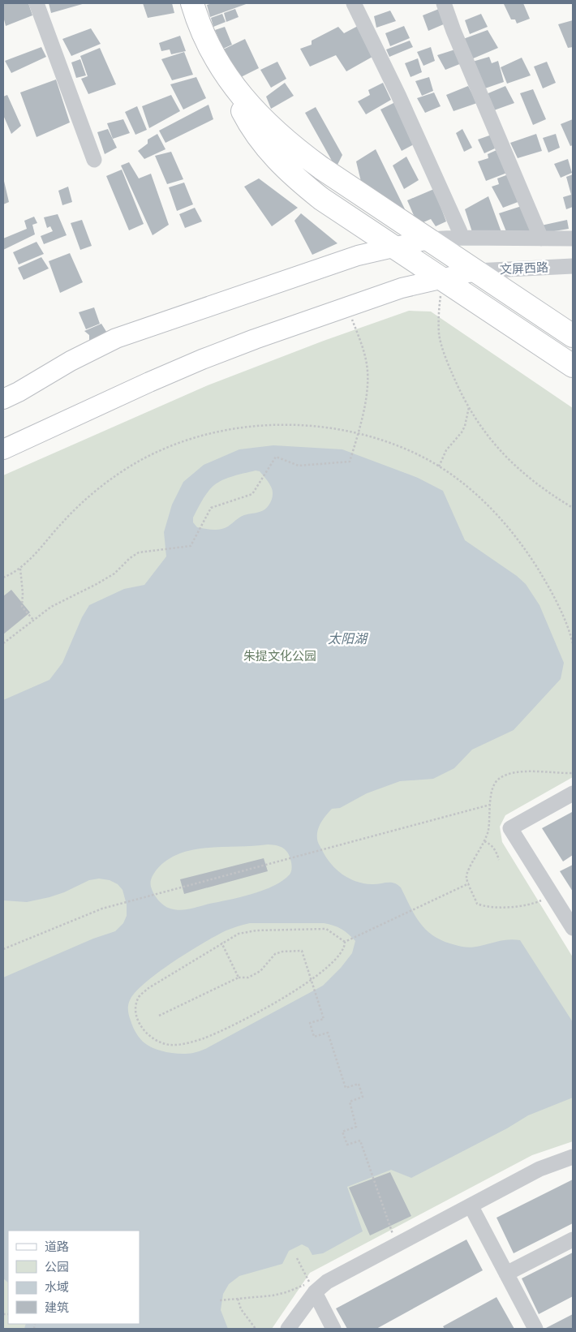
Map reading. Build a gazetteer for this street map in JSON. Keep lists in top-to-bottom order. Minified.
{"streets":{"street":["文屏西路"]},"water":["太阳湖"],"parks":["朱提文化公园"],"legend":["道路","公园","水域","建筑"]}
